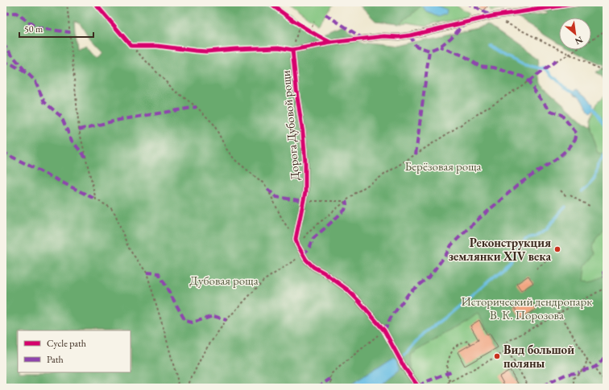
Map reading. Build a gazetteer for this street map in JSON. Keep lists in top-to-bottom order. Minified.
{"streets":{"lane":["Дорога Дубовой рощи"]},"parks":["Берёзовая роща","Дубовая роща","Исторический дендропарк В. К. Порозова"],"places":["Реконструкция землянки XIV века","Вид большой поляны"],"legend":["Cycle path","Path"],"scale_bar":"50 m","north":"bottom right"}
